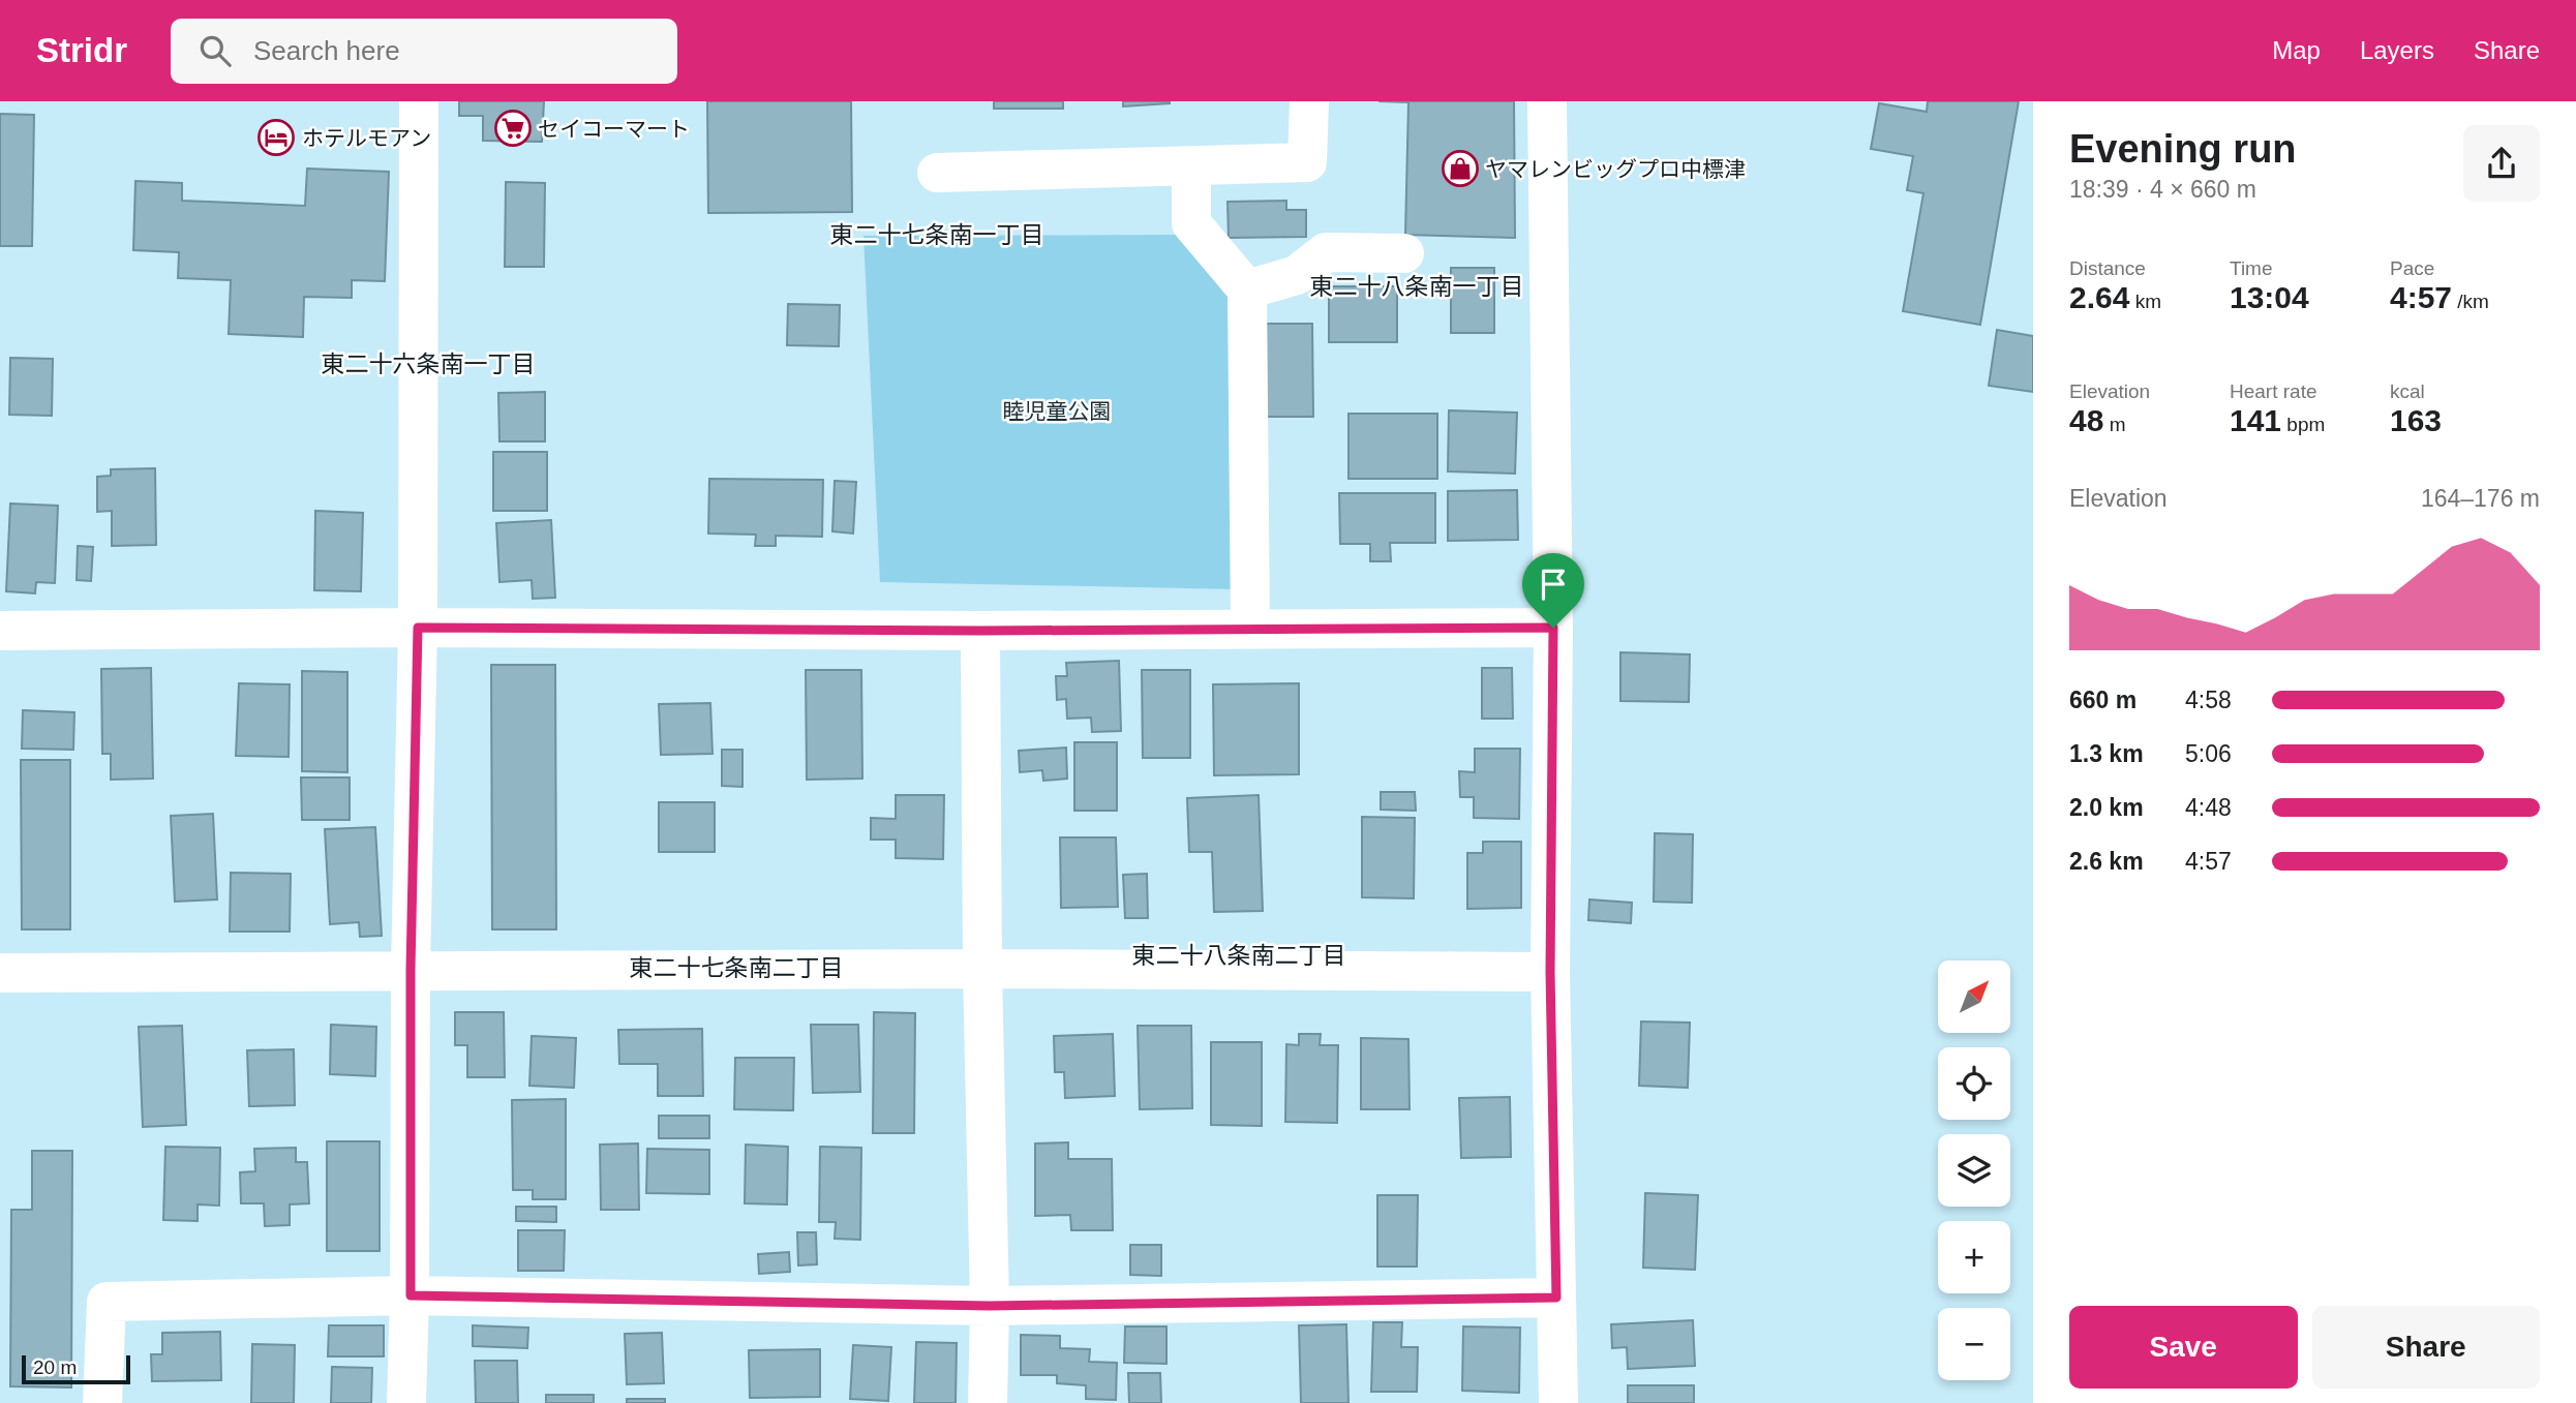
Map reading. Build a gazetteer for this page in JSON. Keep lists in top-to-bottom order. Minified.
{"districts":["東二十七条南一丁目","東二十八条南一丁目","東二十六条南一丁目","東二十八条南二丁目","東二十七条南二丁目"],"parks":["睦児童公園"],"places":{"supermarket":["セイコーマート"],"hotel":["ホテルモアン"],"shop":["ヤマレンビッグプロ中標津"]},"scale_bar":"20 m","north":"top right","page":{"header":"Stridr","search":"Search here","nav":["Map","Layers","Share"],"heading":["Evening run","18:39 · 4 × 660 m"],"stats":[["Distance","2.64 km"],["Time","13:04"],["Pace","4:57 /km"],["Elevation","48 m"],["Heart rate","141 bpm"],["kcal","163"]],"chart":["Elevation","164–176 m"],"list":[{"name":"660 m","note":"4:58"},{"name":"1.3 km","note":"5:06"},{"name":"2.0 km","note":"4:48"},{"name":"2.6 km","note":"4:57"}],"map_buttons":["+","−"],"buttons":["Save","Share"],"scale":"20 m"}}
